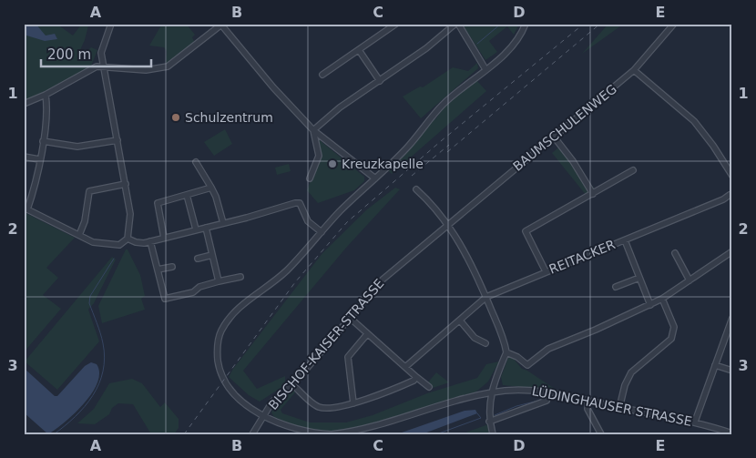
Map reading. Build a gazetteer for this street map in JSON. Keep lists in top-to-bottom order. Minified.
{"streets":{"street":["BAUMSCHULENWEG","REITACKER","BISCHOF-KAISER-STRASSE","LÜDINGHAUSER STRASSE"]},"crossings":[["BAUMSCHULENWEG","BISCHOF-KAISER-STRASSE"],["BISCHOF-KAISER-STRASSE","LÜDINGHAUSER STRASSE"]],"places":["Schulzentrum","Kreuzkapelle"],"scale_bar":"200 m","grid":{"columns":["A","B","C","D","E"],"rows":["1","2","3"]}}
